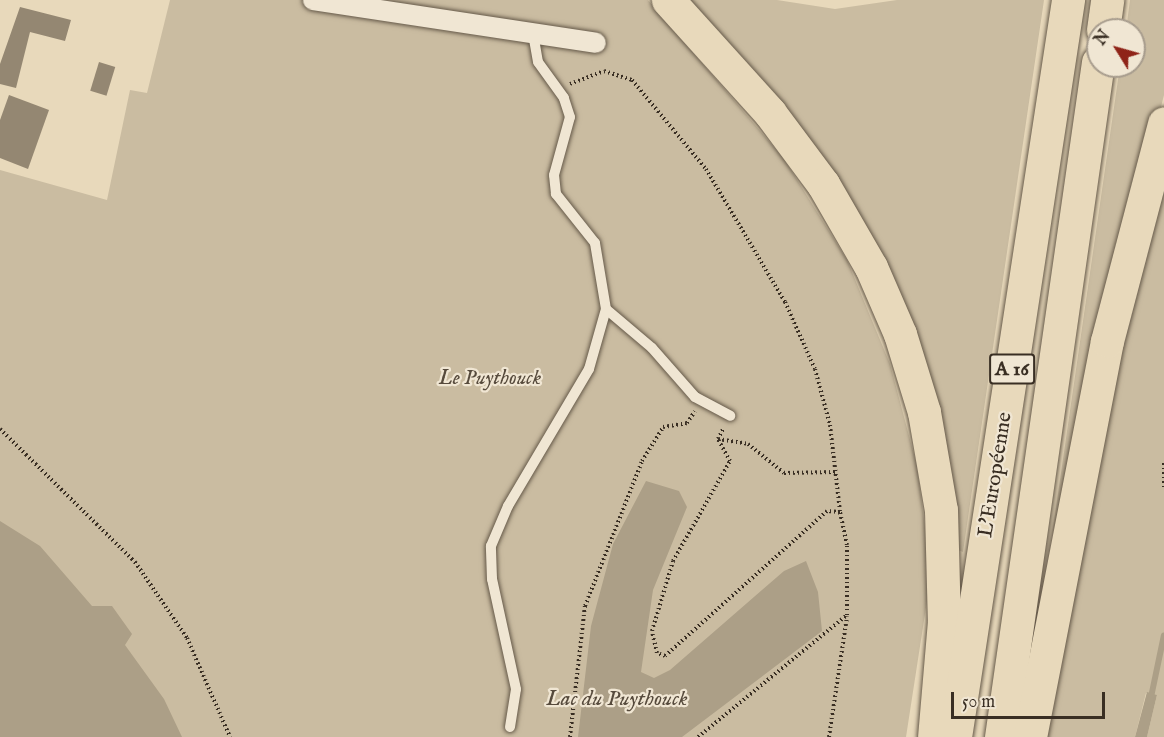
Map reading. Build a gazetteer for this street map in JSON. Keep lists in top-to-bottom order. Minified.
{"streets":{"highway":["A 16","L'Européenne"]},"water":["Lac du Puythouck"],"parks":["Le Puythouck"],"scale_bar":"50 m","north":"top left"}
